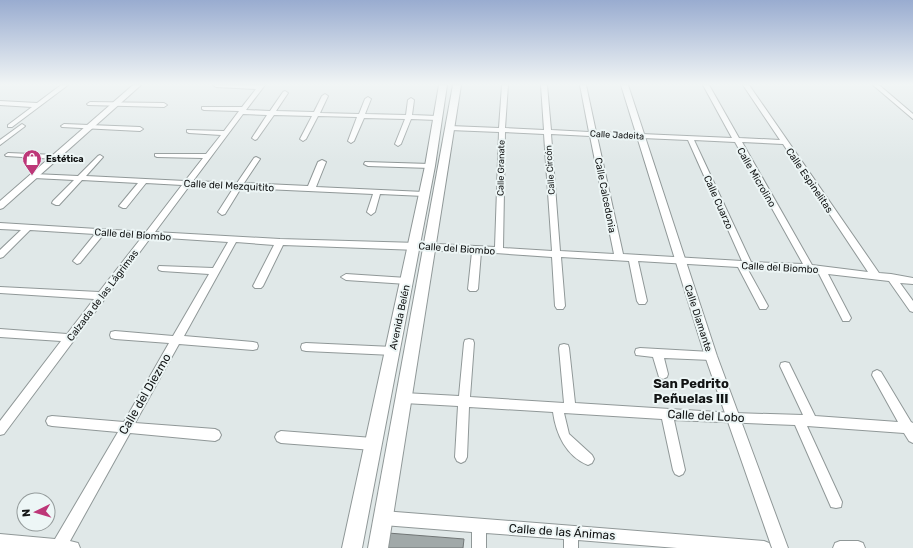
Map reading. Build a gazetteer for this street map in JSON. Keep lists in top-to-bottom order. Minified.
{"streets":{"main road":["Avenida Belén"],"street":["Calle Jadeita","Calle Granate","Calle Circón","Calle Microlino","Calle Espinelitas","Calle del Mezquitito","Calle Calcedonia","Calle Cuarzo","Calle del Biombo","Calzada de las Lágrimas","Calle Diamante","Calle del Diezmo","Calle del Lobo","Calle de las Ánimas"]},"crossings":[["Calle Jadeita","Calle Granate"],["Calle Jadeita","Calle Circón"],["Calle Jadeita","Calle Microlino"],["Calle Jadeita","Calle Espinelitas"],["Calle Jadeita","Calle Calcedonia"],["Calle Jadeita","Calle Cuarzo"],["Calle Jadeita","Avenida Belén"],["Calle Jadeita","Calle Diamante"],["Calle Granate","Calle del Biombo"],["Calle Circón","Calle del Biombo"],["Calle Microlino","Calle del Biombo"],["Calle Espinelitas","Calle del Biombo"],["Calle del Mezquitito","Calzada de las Lágrimas"],["Calle del Mezquitito","Avenida Belén"],["Calle Calcedonia","Calle del Biombo"],["Calle Cuarzo","Calle del Biombo"],["Calle del Biombo","Calzada de las Lágrimas"],["Calle del Biombo","Avenida Belén"],["Calle del Biombo","Calle Diamante"],["Calle del Biombo","Calle del Diezmo"],["Avenida Belén","Calle del Lobo"],["Avenida Belén","Calle de las Ánimas"],["Calle Diamante","Calle del Lobo"]],"districts":["San Pedrito Peñuelas III"],"places":{"shop":["Estética"]},"north":"left"}
